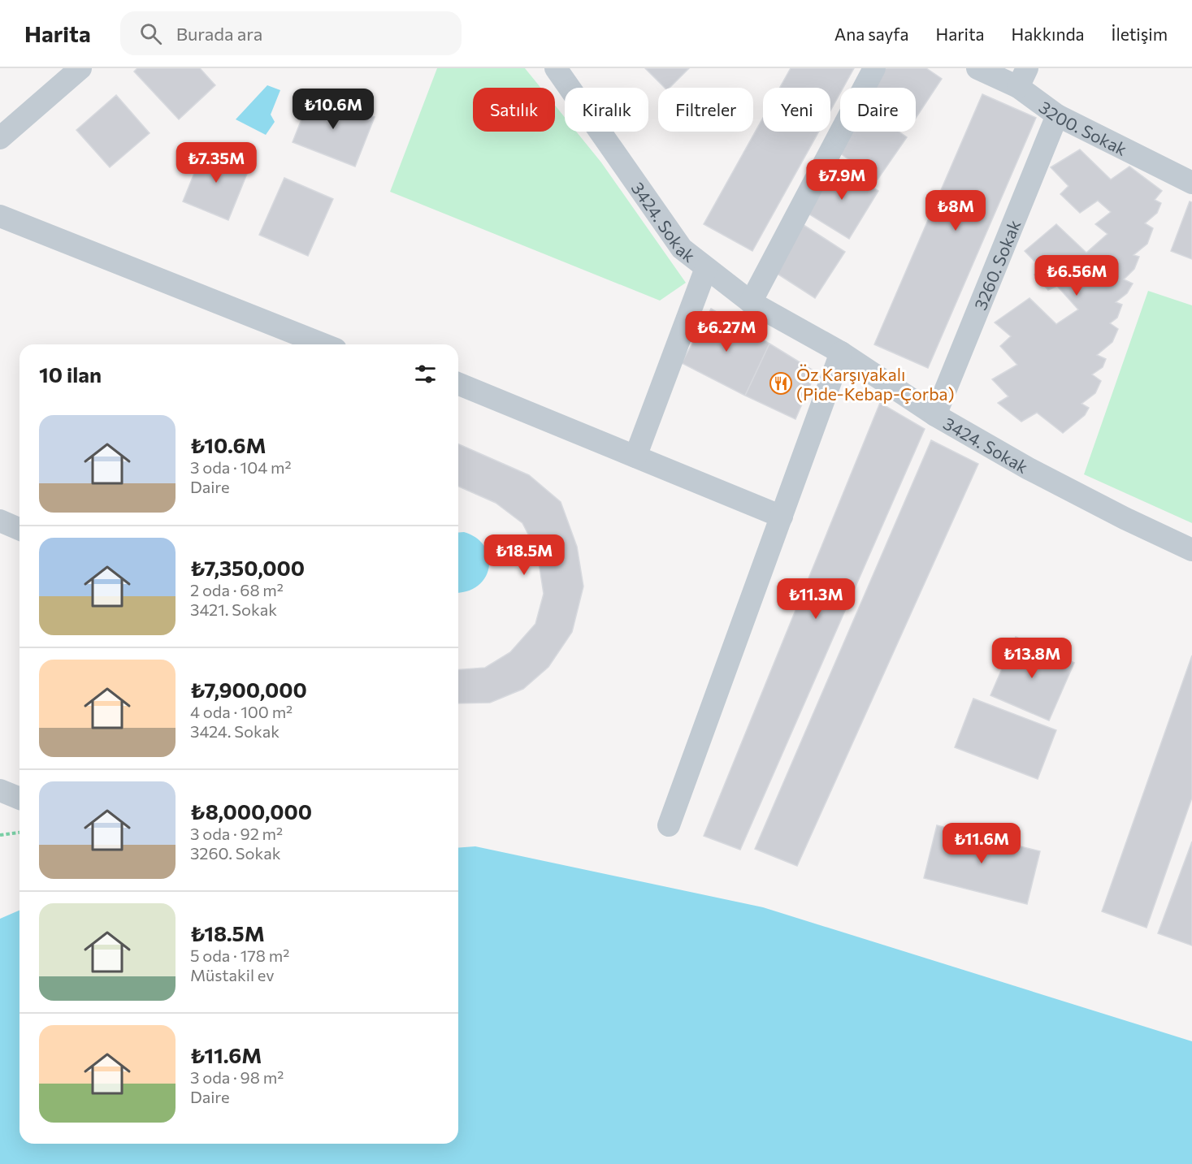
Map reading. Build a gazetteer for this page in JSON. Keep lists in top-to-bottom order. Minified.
{"streets":{"street":["3200. Sokak","3424. Sokak","3260. Sokak"]},"crossings":[["3200. Sokak","3260. Sokak"],["3424. Sokak","3260. Sokak"]],"places":{"restaurant":["Öz Karşıyakalı (Pide-Kebap-Çorba)"]},"page":{"header":"Harita","search":"Burada ara","nav":["Ana sayfa","Harita","Hakkında","İletişim"],"chip":["Satılık","Kiralık","Filtreler","Yeni","Daire"],"price":["₺10.6M","₺7.35M","₺7.9M","₺8M","₺6.56M","₺6.27M","₺18.5M","₺11.3M","₺13.8M","₺11.6M"],"heading":"10 ilan","list":[{"name":"₺10.6M","note":"3 oda · 104 m² · Daire"},{"name":"₺7,350,000","note":"2 oda · 68 m² · 3421. Sokak"},{"name":"₺7,900,000","note":"4 oda · 100 m² · 3424. Sokak"},{"name":"₺8,000,000","note":"3 oda · 92 m² · 3260. Sokak"},{"name":"₺18.5M","note":"5 oda · 178 m² · Müstakil ev"},{"name":"₺11.6M","note":"3 oda · 98 m² · Daire"}]}}
